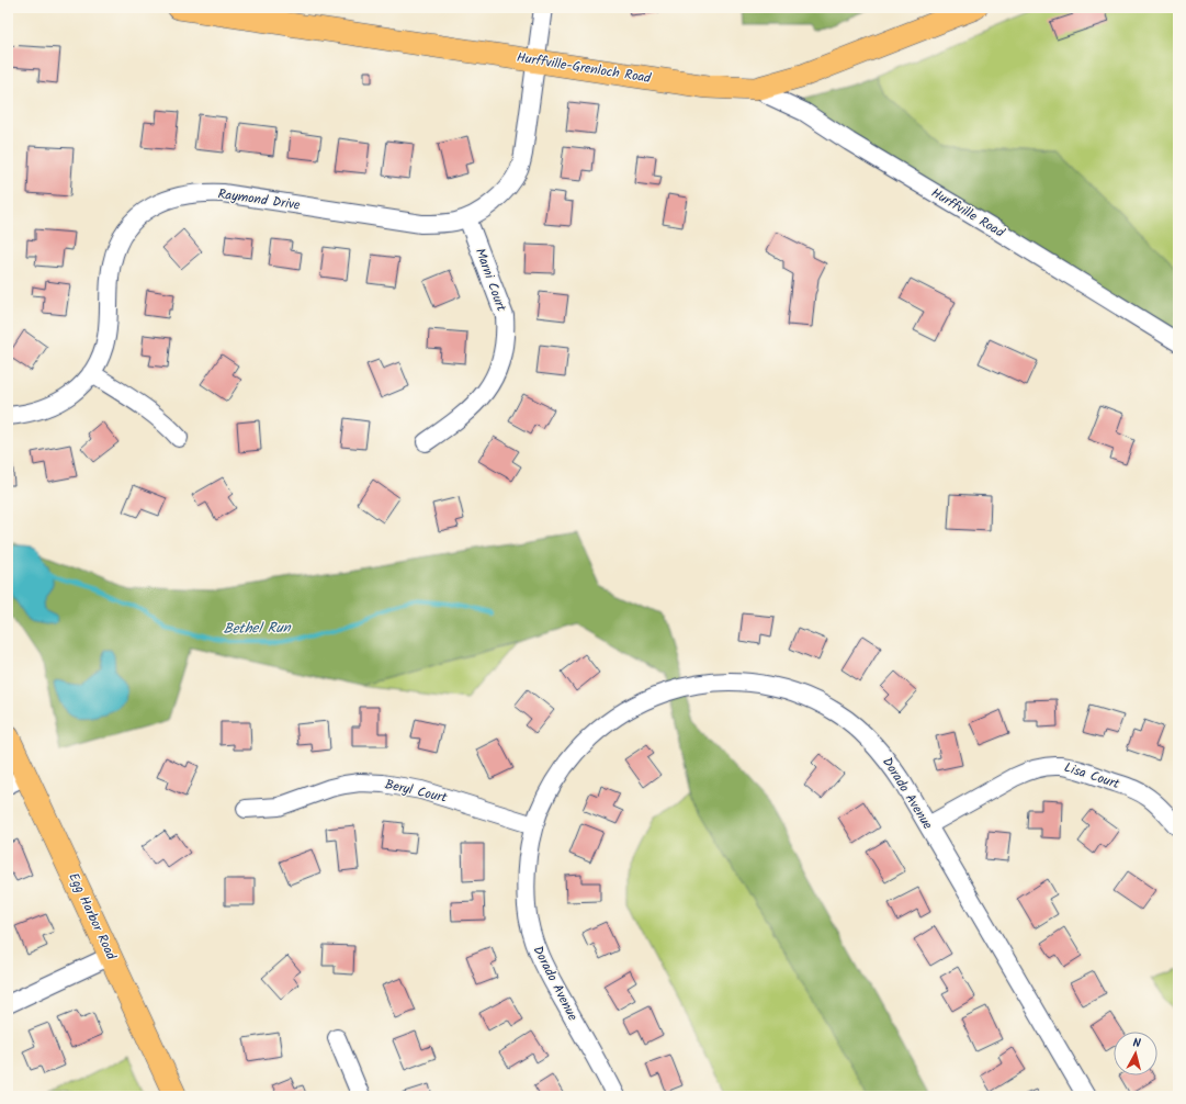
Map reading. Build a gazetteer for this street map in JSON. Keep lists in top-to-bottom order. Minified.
{"streets":{"main road":["Hurffville-Grenloch Road","Egg Harbor Road"],"street":["Raymond Drive","Hurffville Road","Marni Court","Lisa Court","Beryl Court","Dorado Avenue"]},"crossings":[["Hurffville-Grenloch Road","Raymond Drive"],["Hurffville-Grenloch Road","Hurffville Road"],["Raymond Drive","Marni Court"],["Lisa Court","Dorado Avenue"],["Beryl Court","Dorado Avenue"]],"water":["Bethel Run"],"north":"top"}
